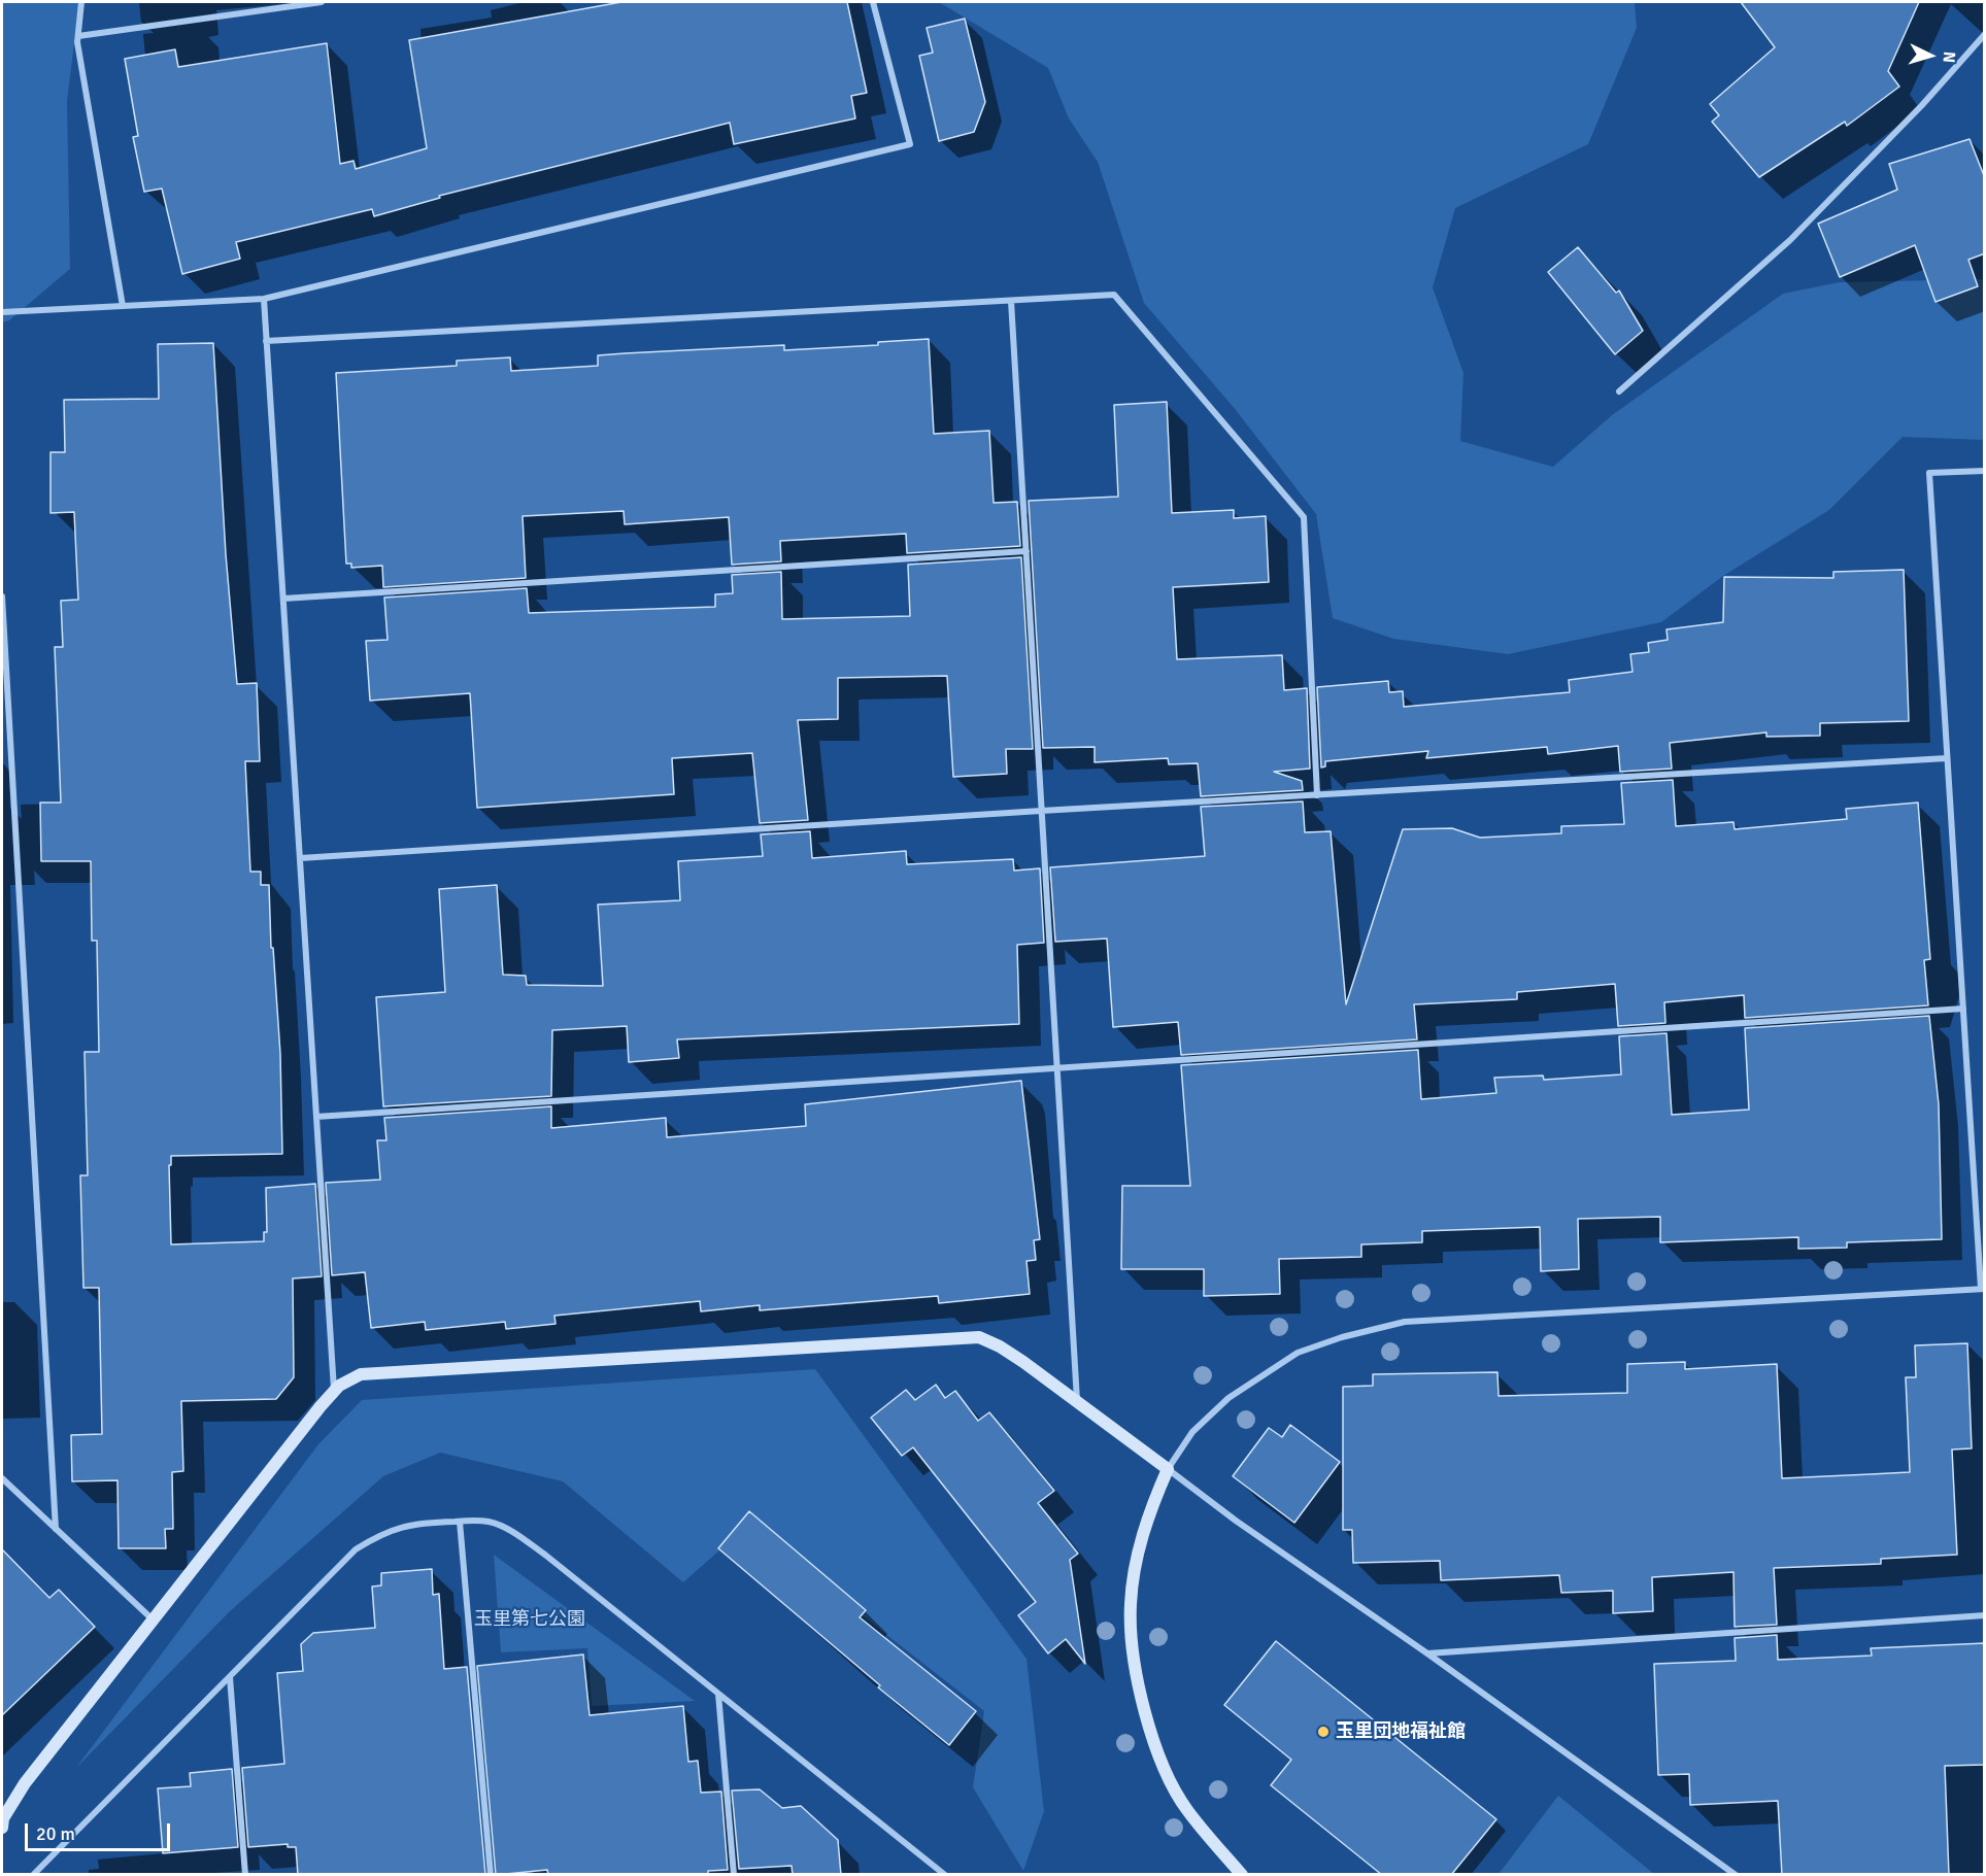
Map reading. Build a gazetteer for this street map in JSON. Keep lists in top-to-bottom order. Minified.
{"parks":["玉里第七公園"],"places":["玉里団地福祉館"],"scale_bar":"20 m","north":"right"}
